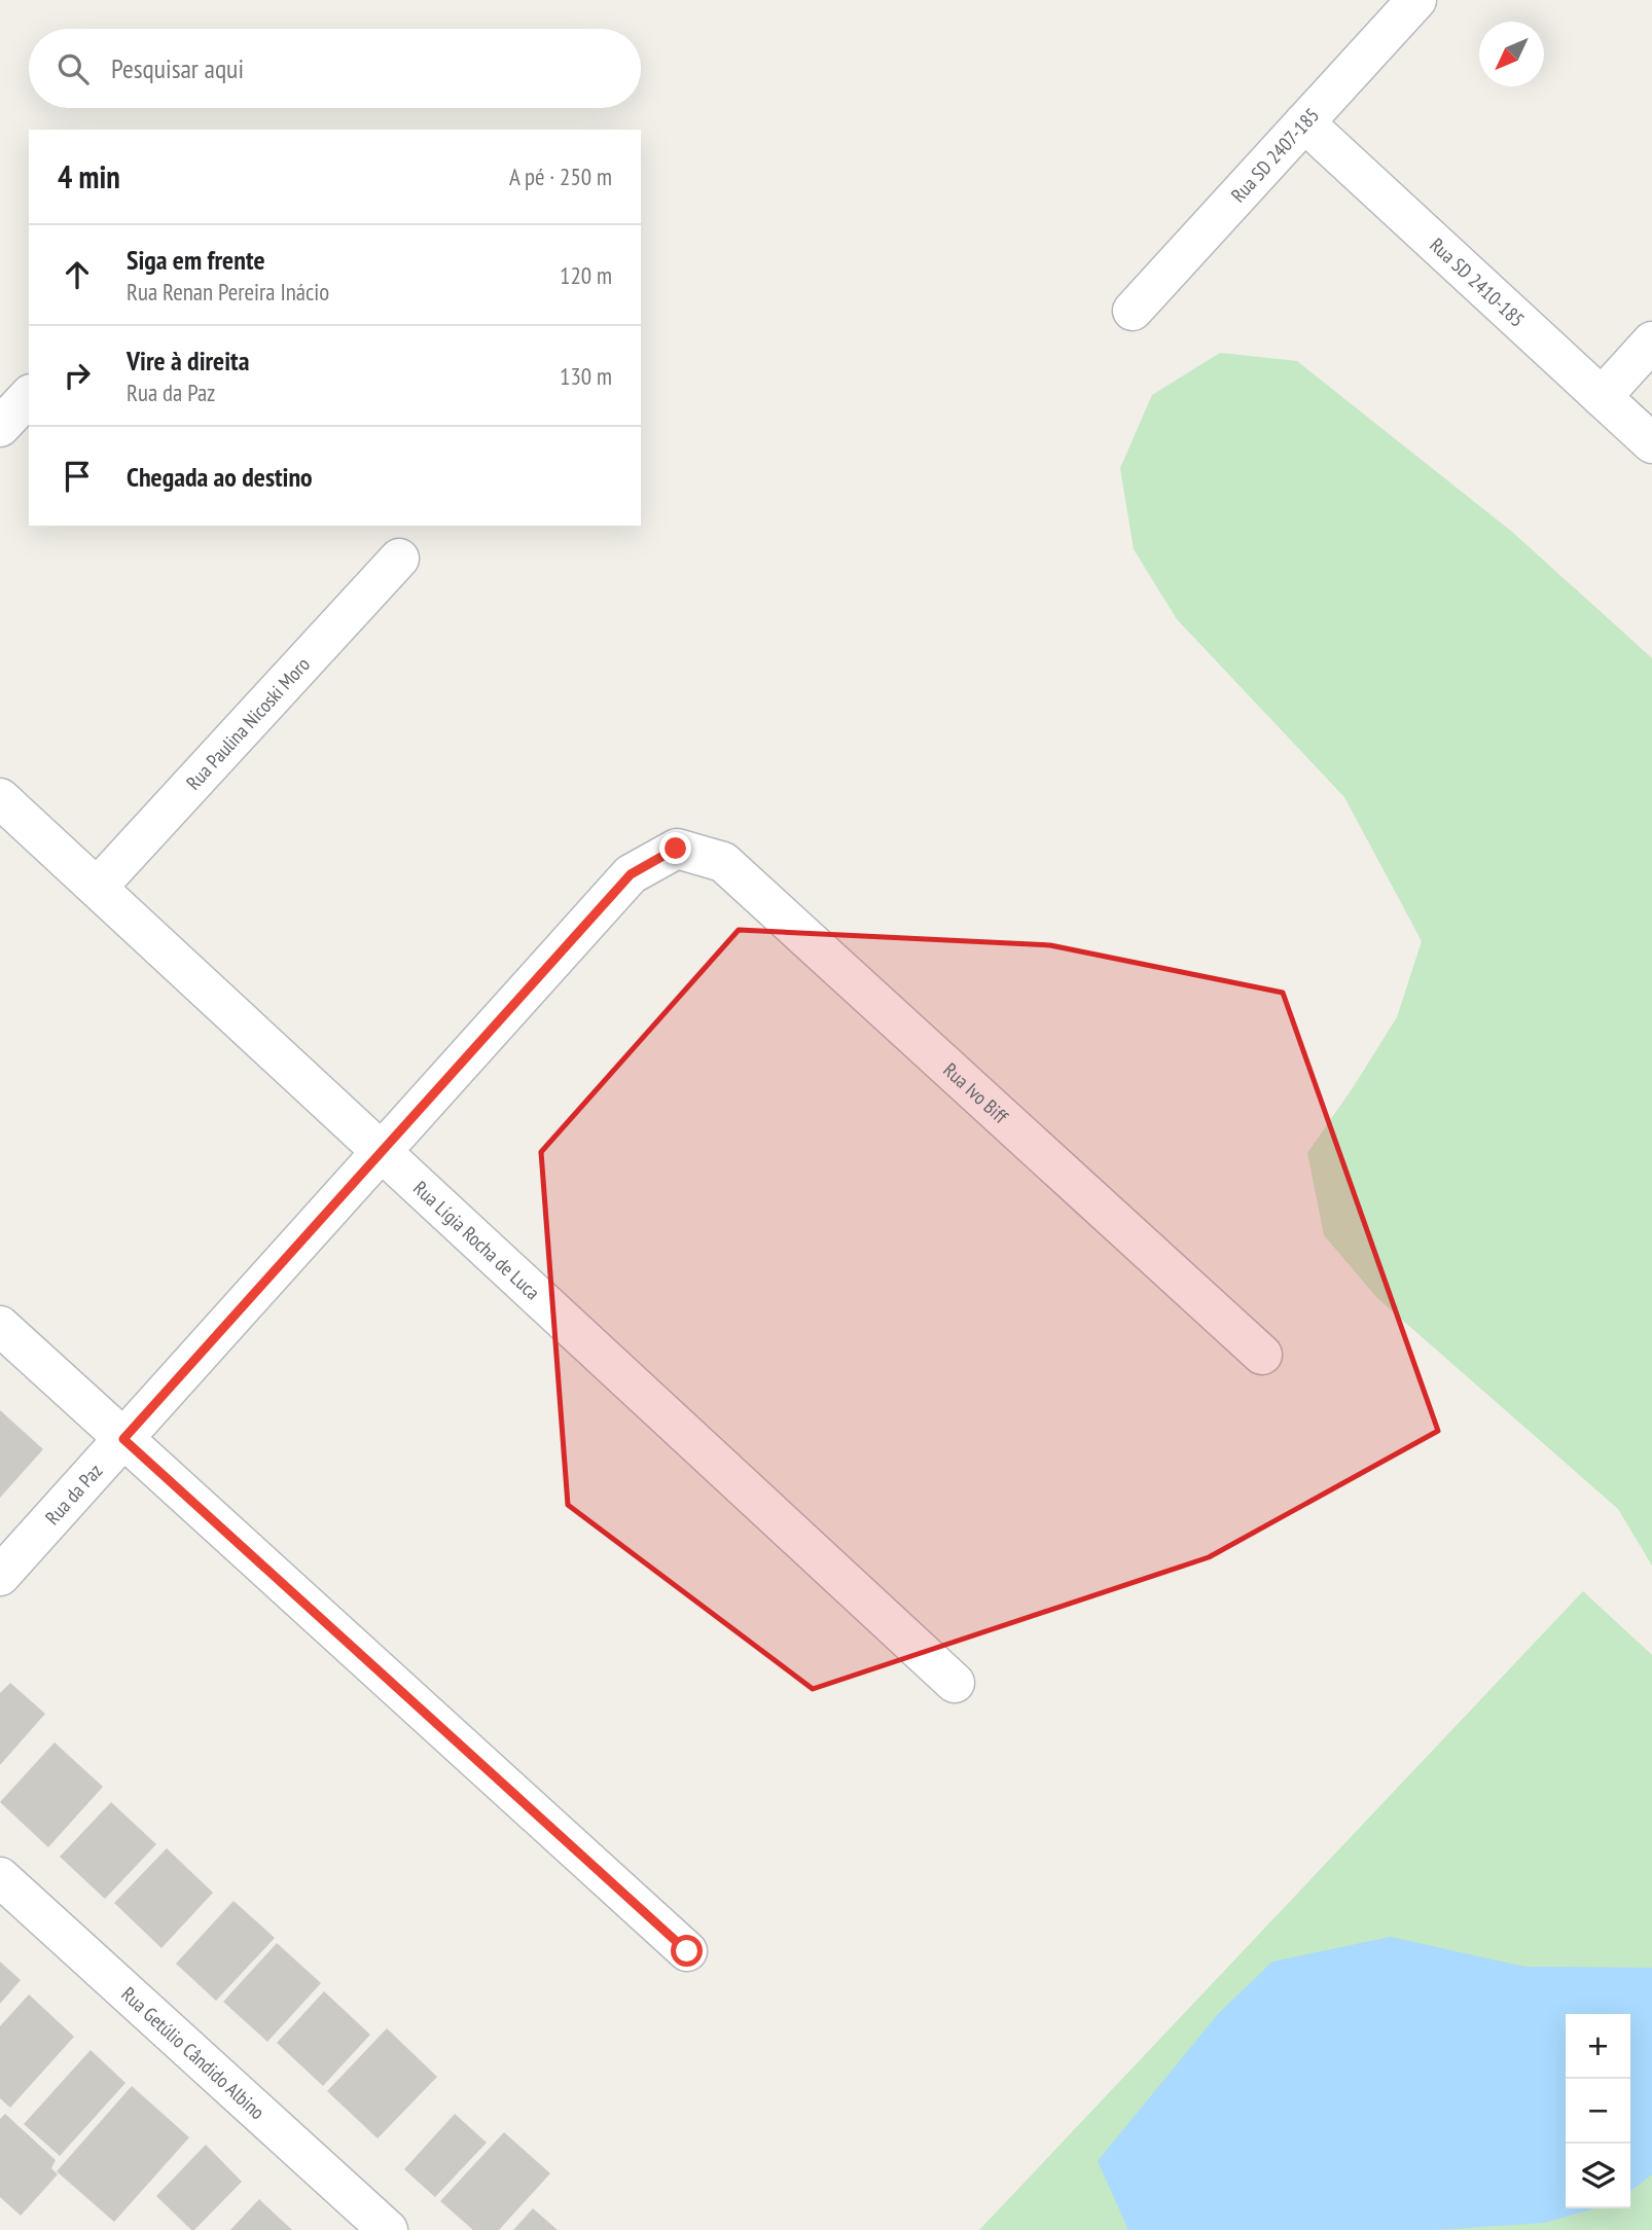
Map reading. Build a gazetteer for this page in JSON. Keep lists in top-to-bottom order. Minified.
{"streets":{"street":["Rua SD 2407-185","Rua SD 2410-185","Rua Paulina Nicoski Moro","Rua Ivo Biff","Rua Lígia Rocha de Luca","Rua da Paz","Rua Getúlio Cândido Albino"]},"crossings":[["Rua SD 2407-185","Rua SD 2410-185"],["Rua Paulina Nicoski Moro","Rua Lígia Rocha de Luca"],["Rua Ivo Biff","Rua da Paz"],["Rua Lígia Rocha de Luca","Rua da Paz"]],"north":"bottom left","page":{"search":"Pesquisar aqui","heading":["4 min","A pé · 250 m"],"list":[["Siga em frente","Rua Renan Pereira Inácio","120 m"],["Vire à direita","Rua da Paz","130 m"],"Chegada ao destino"],"map_buttons":["+","−"]}}
